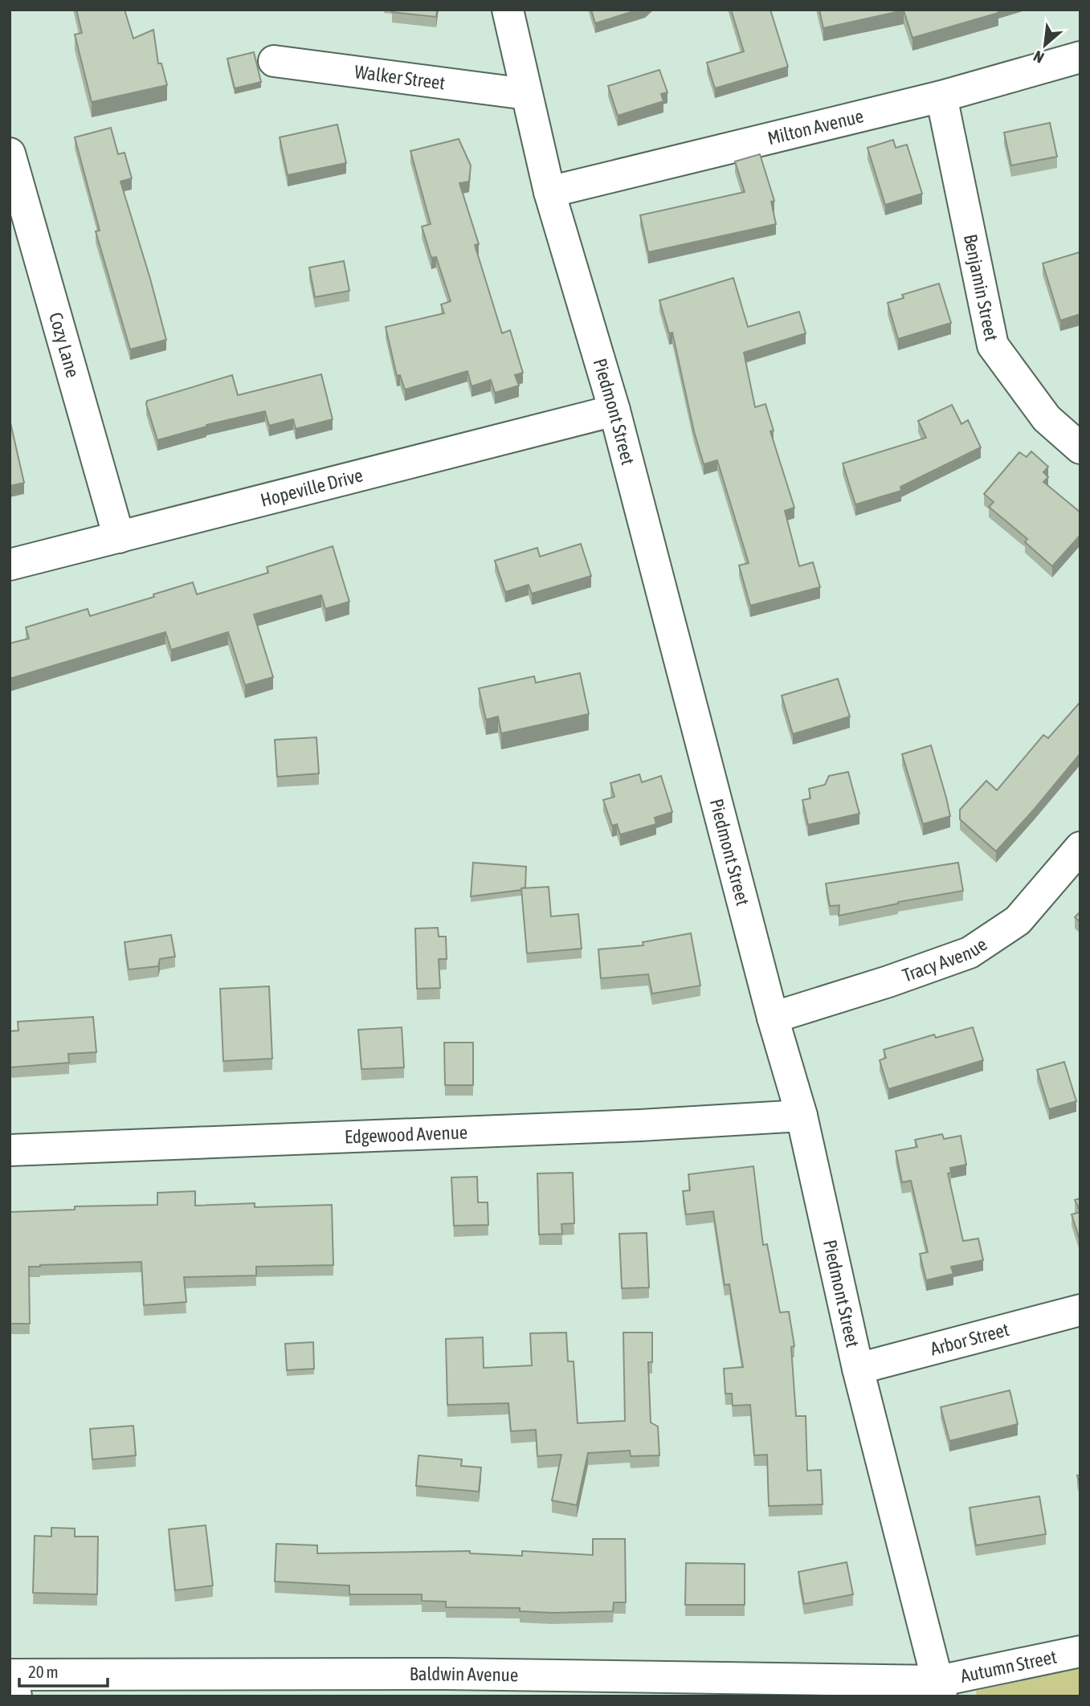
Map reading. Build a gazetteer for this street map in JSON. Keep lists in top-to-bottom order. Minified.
{"streets":{"street":["Walker Street","Milton Avenue","Benjamin Street","Cozy Lane","Piedmont Street","Hopeville Drive","Tracy Avenue","Edgewood Avenue","Arbor Street","Autumn Street","Baldwin Avenue"]},"crossings":[["Walker Street","Piedmont Street"],["Milton Avenue","Benjamin Street"],["Milton Avenue","Piedmont Street"],["Cozy Lane","Hopeville Drive"],["Piedmont Street","Hopeville Drive"],["Piedmont Street","Tracy Avenue"],["Piedmont Street","Edgewood Avenue"],["Piedmont Street","Arbor Street"],["Piedmont Street","Autumn Street"],["Piedmont Street","Baldwin Avenue"],["Autumn Street","Baldwin Avenue"]],"scale_bar":"20 m","north":"bottom left"}
